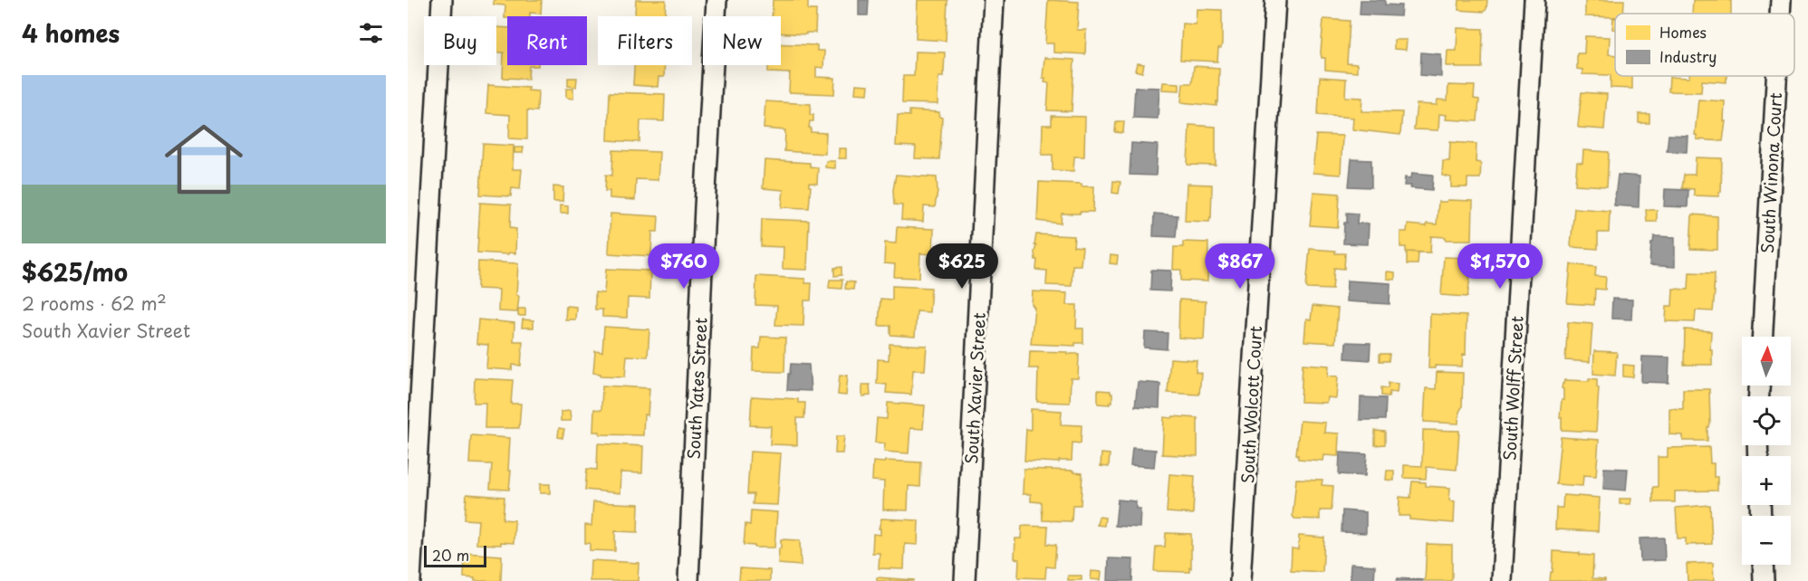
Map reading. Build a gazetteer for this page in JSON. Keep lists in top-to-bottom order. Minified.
{"streets":{"street":["South Winona Court","South Yates Street","South Xavier Street","South Wolff Street","South Wolcott Court"]},"legend":["Homes","Industry"],"scale_bar":"20 m","north":"top","page":{"heading":"4 homes","chip":["Buy","Rent","Filters","New"],"list":[{"name":"$625/mo","note":"2 rooms · 62 m² · South Xavier Street"}],"price":["$760","$625","$867","$1,570"],"map_buttons":["+","−"],"scale":"20 m"}}
